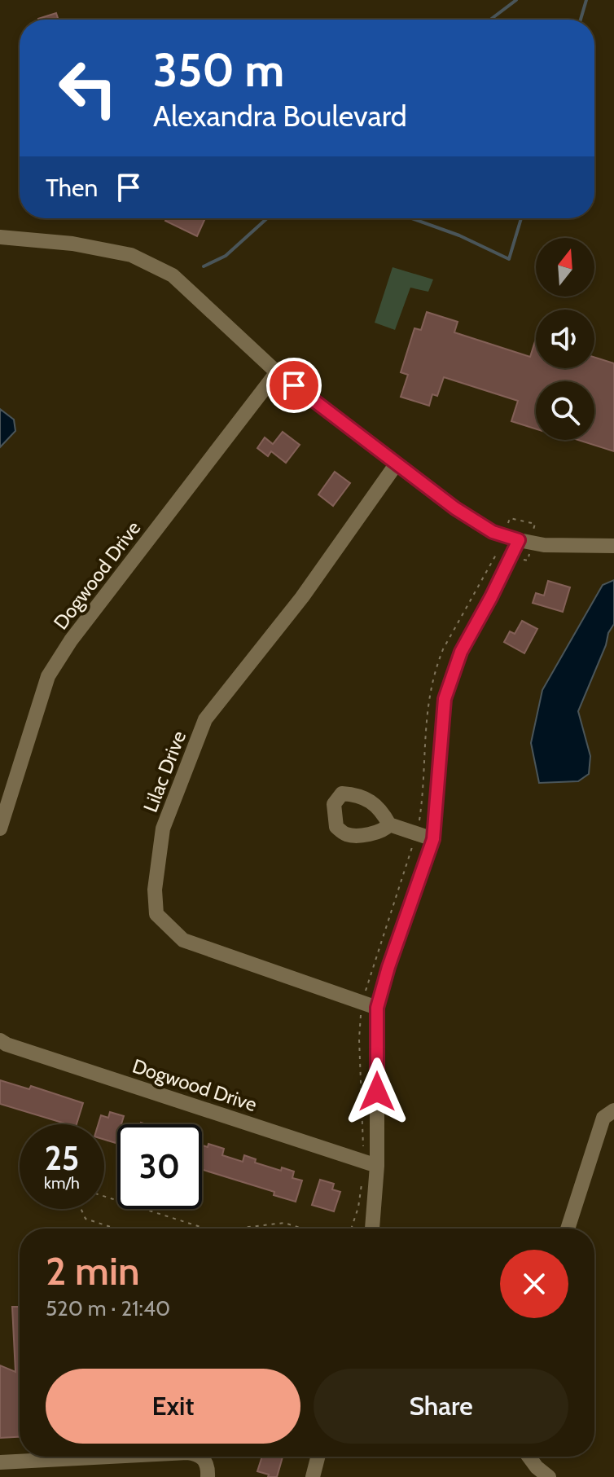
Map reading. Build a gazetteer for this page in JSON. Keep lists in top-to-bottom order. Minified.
{"streets":{"street":["Dogwood Drive","Lilac Drive"]},"north":"top","page":{"turn":["350 m","Alexandra Boulevard"],"then":"Then","speed":"25 km/h","limit":"30","heading":["2 min","520 m · 21:40"],"buttons":["Exit","Share"]}}
